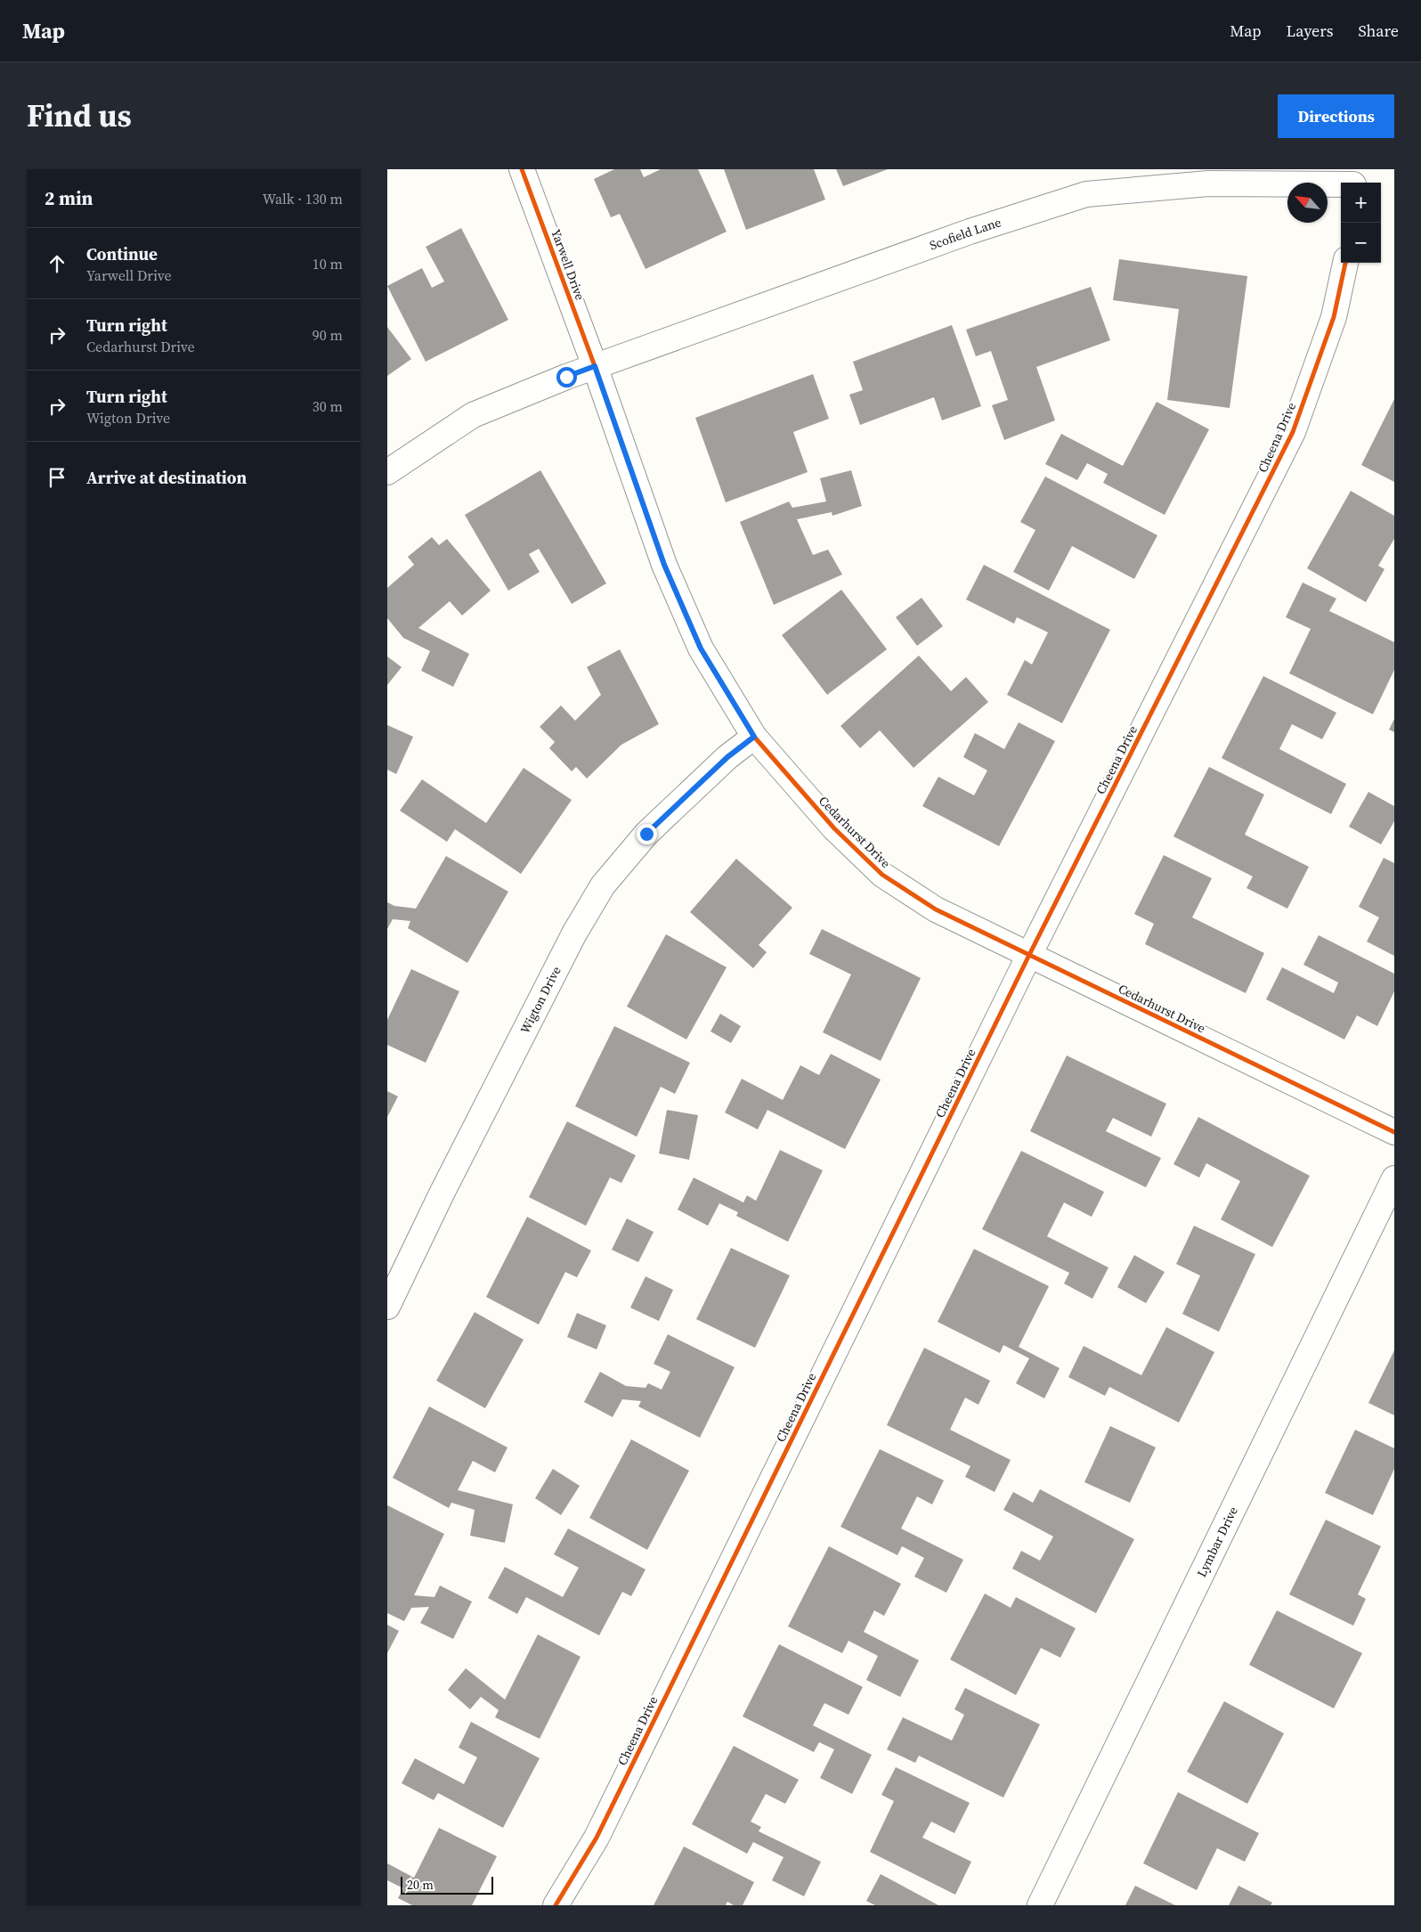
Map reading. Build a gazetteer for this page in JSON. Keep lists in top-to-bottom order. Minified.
{"streets":{"street":["Scofield Lane","Yarwell Drive","Cheena Drive","Cedarhurst Drive","Wigton Drive","Lymbar Drive"]},"crossings":[["Scofield Lane","Yarwell Drive"],["Scofield Lane","Cedarhurst Drive"],["Yarwell Drive","Cedarhurst Drive"],["Cheena Drive","Cedarhurst Drive"],["Cedarhurst Drive","Wigton Drive"]],"scale_bar":"20 m","north":"top left","page":{"header":"Map","nav":["Map","Layers","Share"],"title":"Find us","buttons":"Directions","heading":["2 min","Walk · 130 m"],"map_buttons":["+","−"],"list":[["Continue","Yarwell Drive","10 m"],["Turn right","Cedarhurst Drive","90 m"],["Turn right","Wigton Drive","30 m"],"Arrive at destination"],"scale":"20 m"}}
